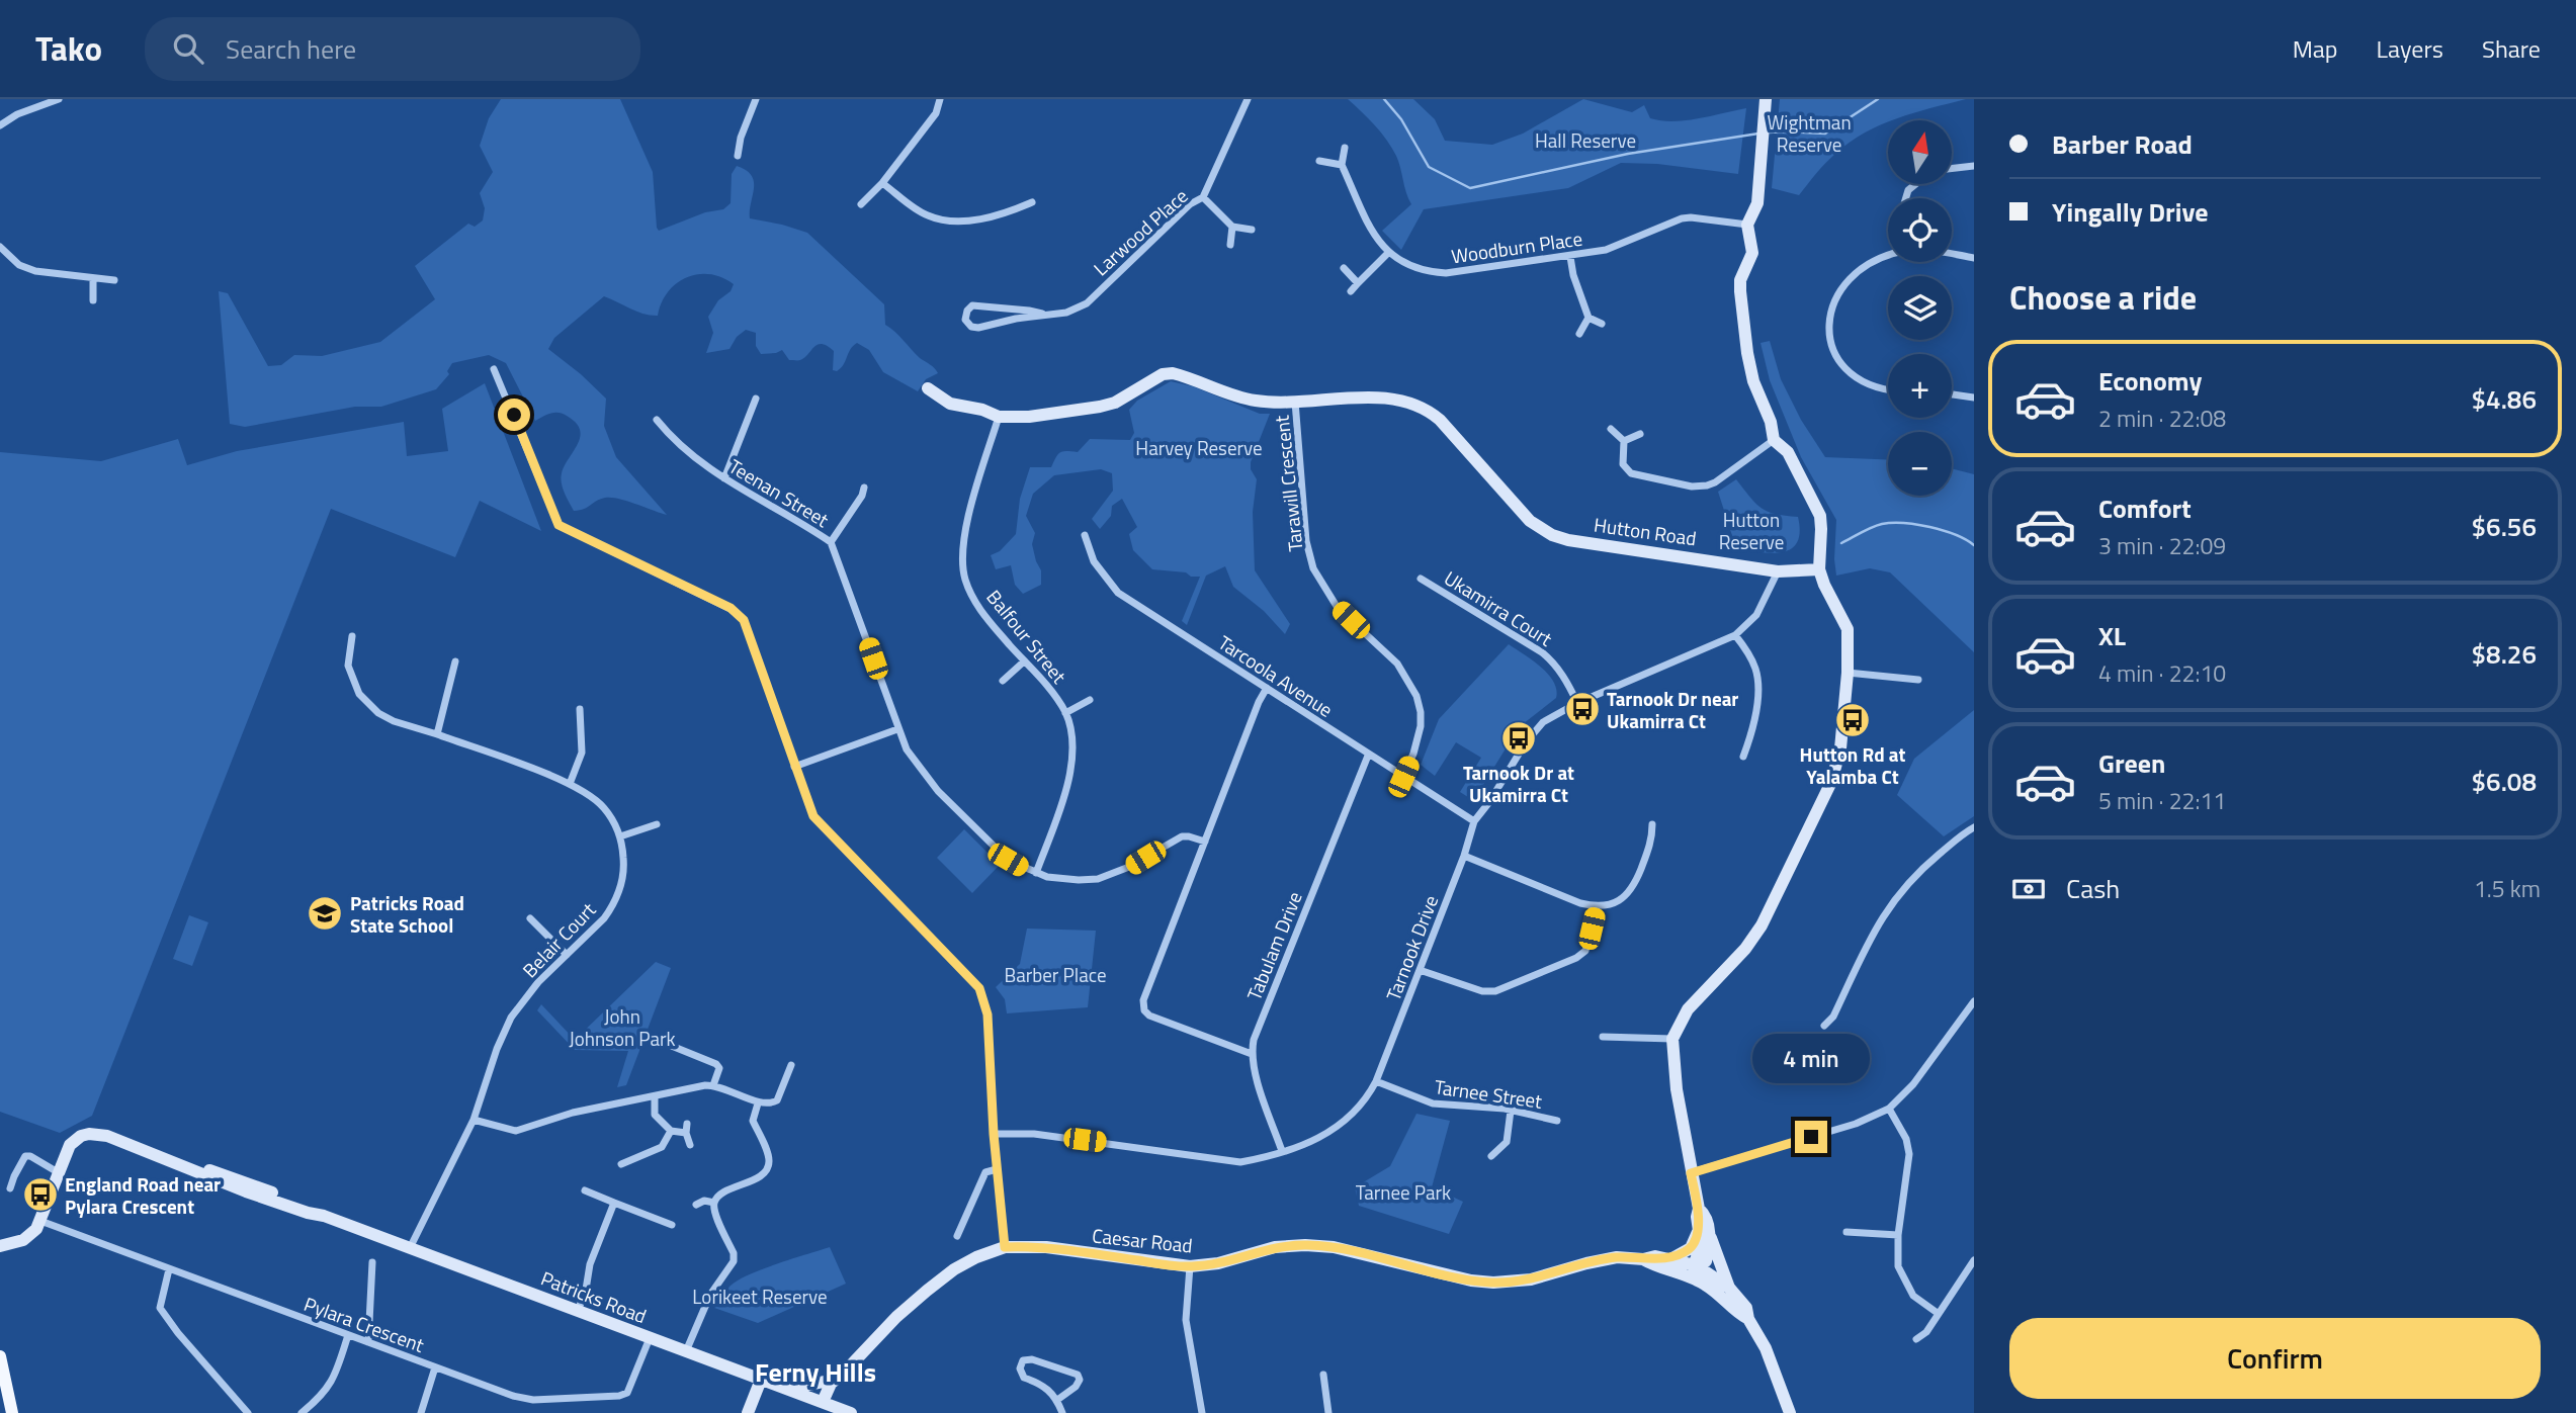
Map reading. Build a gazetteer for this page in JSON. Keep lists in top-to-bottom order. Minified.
{"streets":{"street":["Larwood Place","Woodburn Place","Tarawill Crescent","Teenan Street","Hutton Road","Ukamirra Court","Balfour Street","Tarcoola Avenue","Belair Court","Tabulam Drive","Tarnook Drive","Tarnee Street","Caesar Road","Patricks Road","Pylara Crescent"]},"crossings":[["Tarawill Crescent","Hutton Road"],["Tarawill Crescent","Tarcoola Avenue"],["Teenan Street","Balfour Street"],["Hutton Road","Balfour Street"],["Hutton Road","Tarnook Drive"],["Ukamirra Court","Tarnook Drive"],["Tarcoola Avenue","Tabulam Drive"],["Tarcoola Avenue","Tarnook Drive"],["Belair Court","Patricks Road"],["Tarnook Drive","Tarnee Street"],["Caesar Road","Patricks Road"],["Patricks Road","Pylara Crescent"]],"districts":["Ferny Hills"],"parks":["Wightman Reserve","Hall Reserve","Harvey Reserve","Hutton Reserve","Barber Place","John Johnson Park","Tarnee Park","Lorikeet Reserve"],"places":{"bus stop":["Tarnook Dr near Ukamirra Ct","Hutton Rd at Yalamba Ct","Tarnook Dr at Ukamirra Ct","England Road near Pylara Crescent"],"school or university":["Patricks Road State School"]},"north":"top","page":{"header":"Tako","search":"Search here","nav":["Map","Layers","Share"],"banner":["Barber Road","Yingally Drive"],"map_buttons":["+","−"],"heading":"Choose a ride","list":[{"name":"Economy","note":"2 min · 22:08","value":"$4.86"},{"name":"Comfort","note":"3 min · 22:09","value":"$6.56"},{"name":"XL","note":"4 min · 22:10","value":"$8.26"},{"name":"Green","note":"5 min · 22:11","value":"$6.08"}],"pay":["Cash","1.5 km"],"bubble":"4 min","buttons":"Confirm"}}
